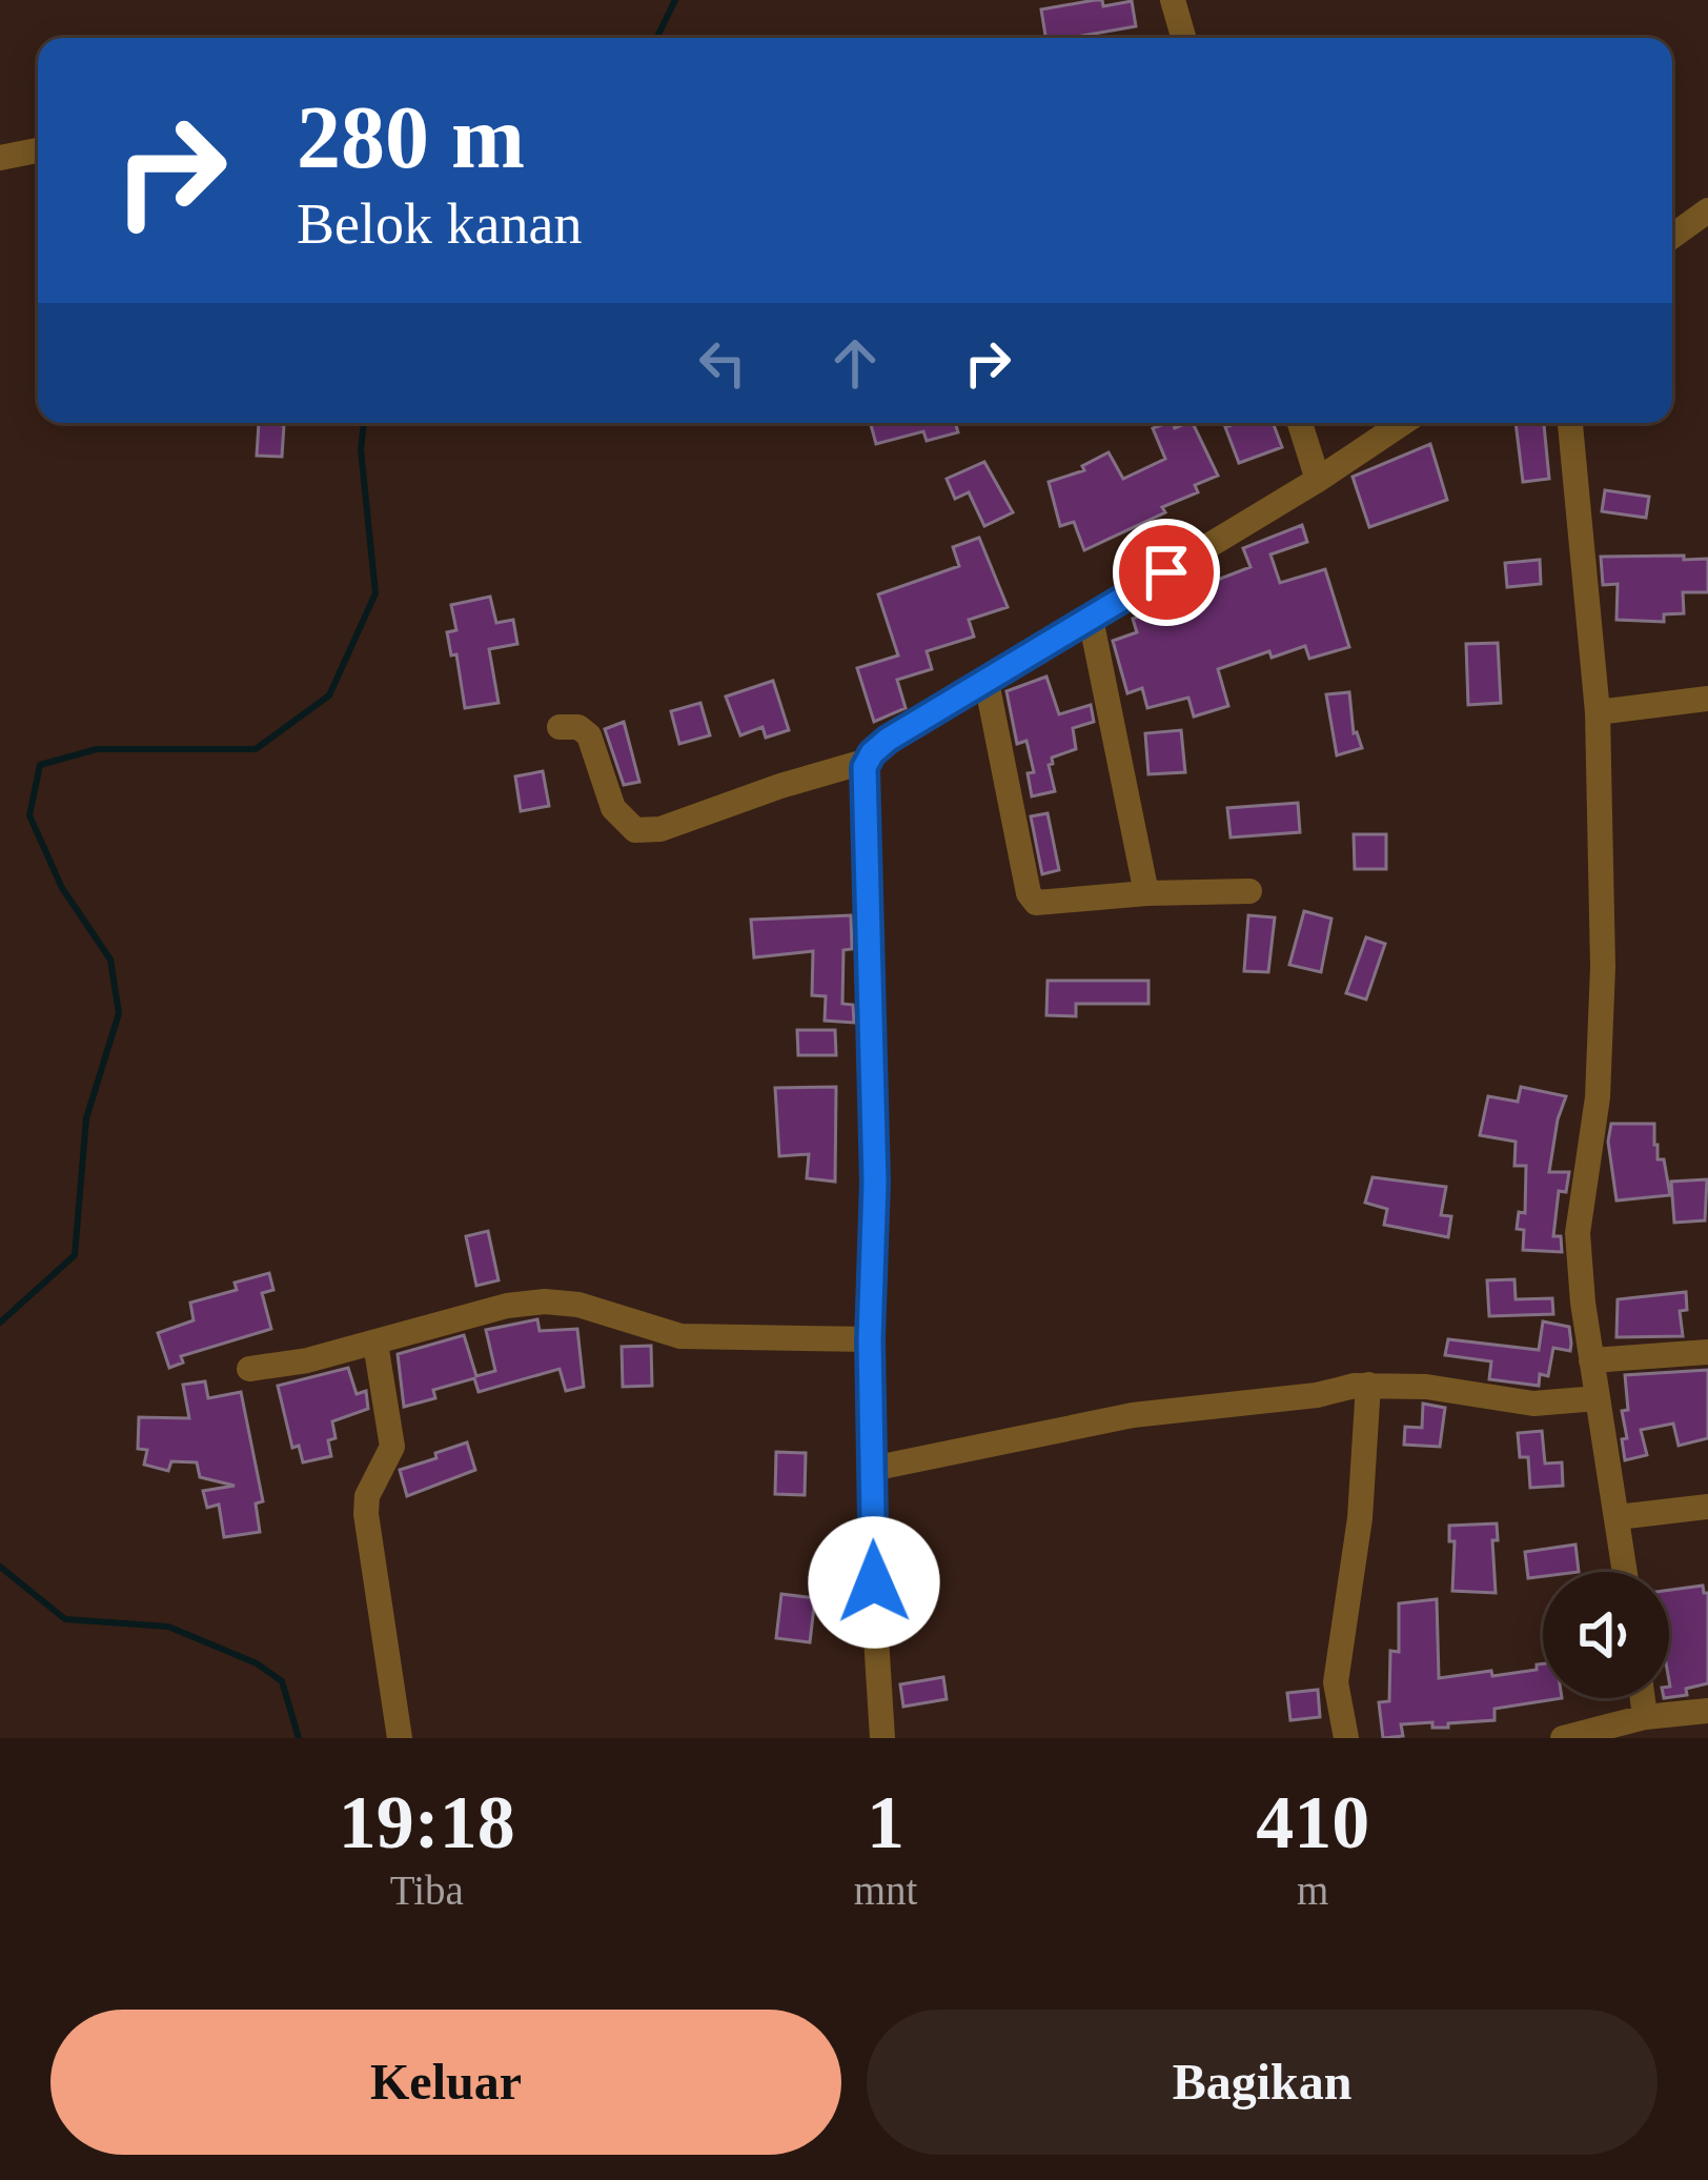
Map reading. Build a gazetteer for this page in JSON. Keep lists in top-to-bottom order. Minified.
{"page":{"turn":["280 m","Belok kanan"],"eta":["19:18","Tiba","1","mnt","410","m"],"buttons":["Keluar","Bagikan"]}}
